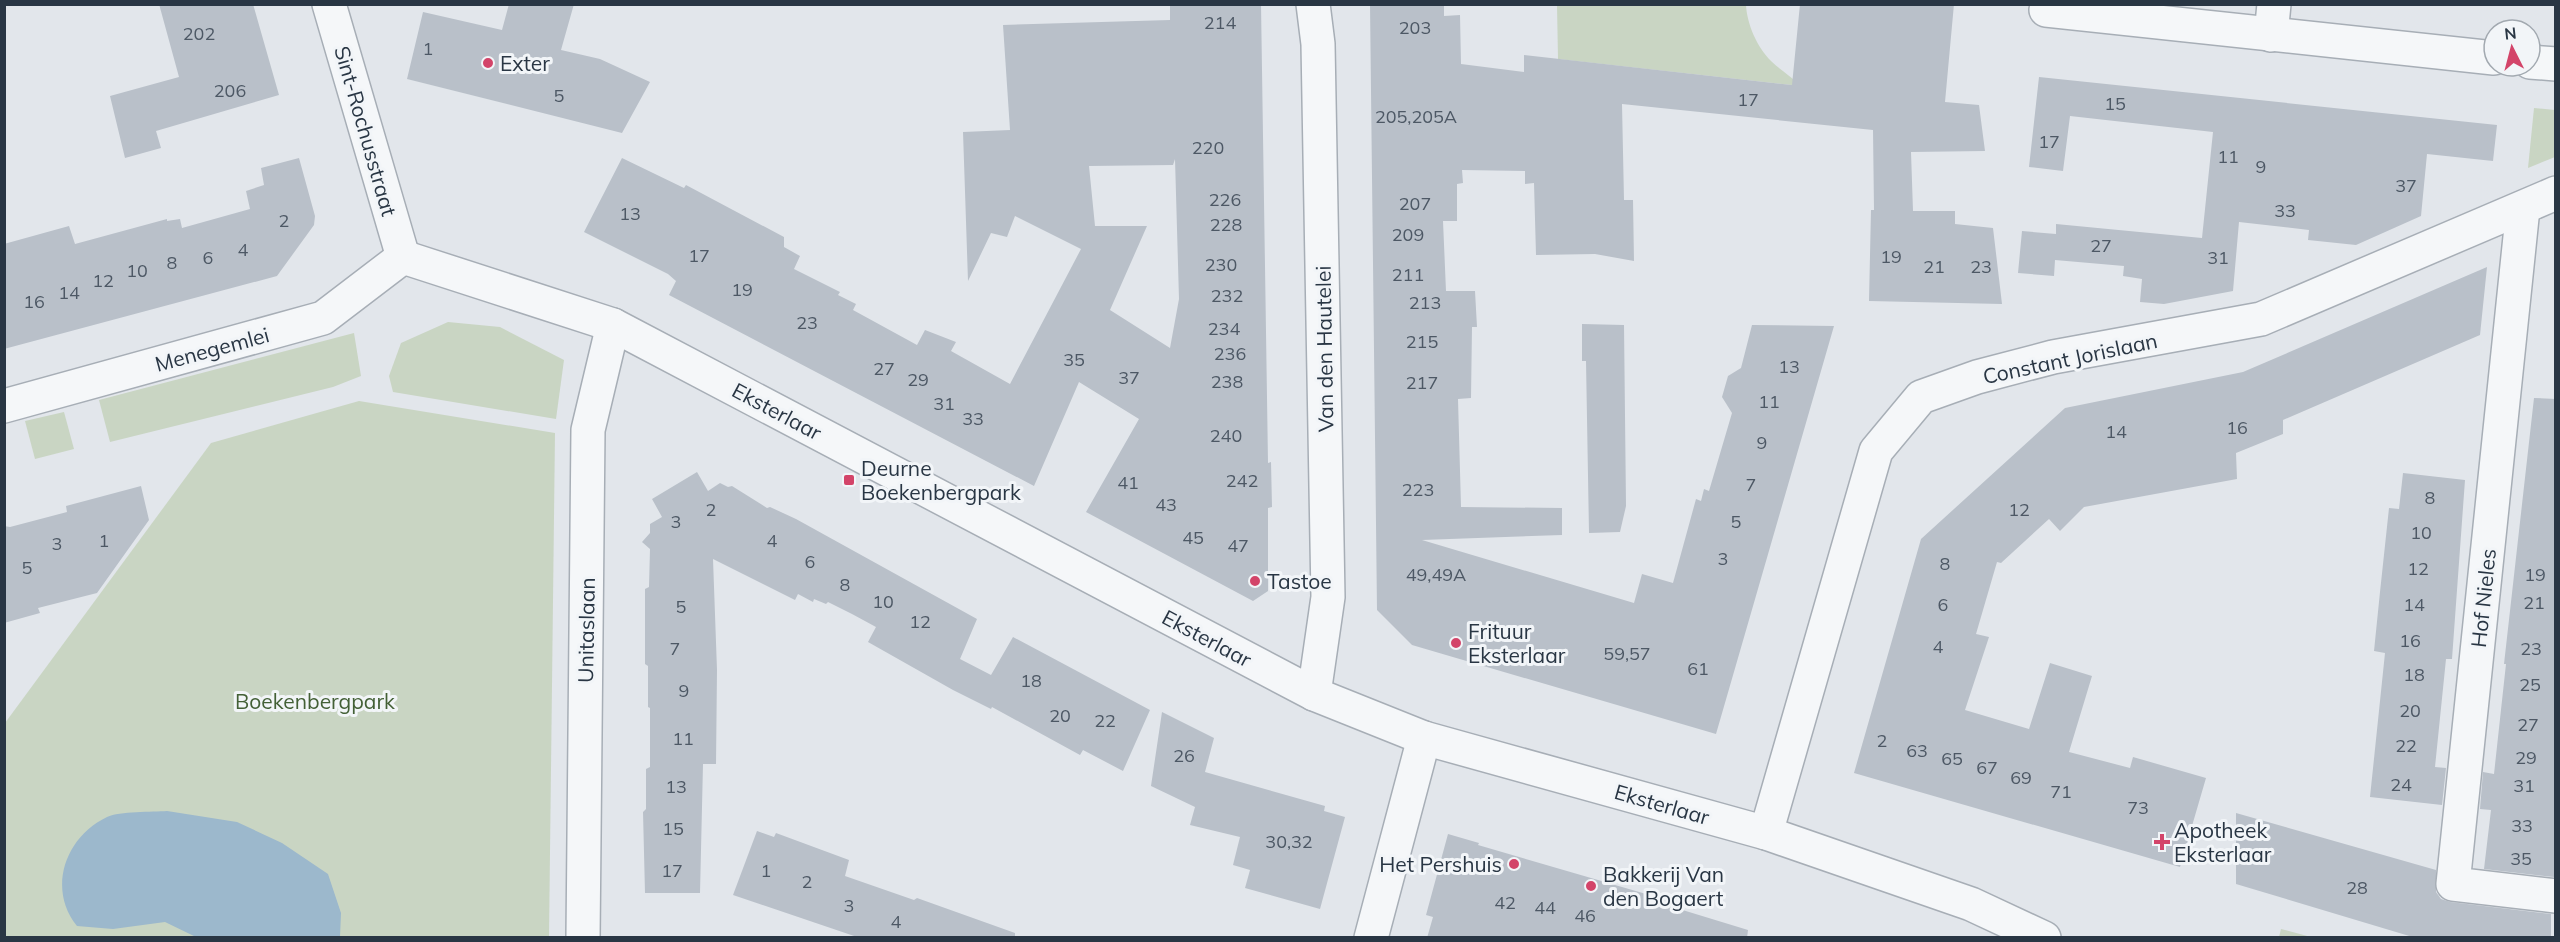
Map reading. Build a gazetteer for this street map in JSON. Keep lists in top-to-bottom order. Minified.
{"streets":{"street":["Sint-Rochusstraat","Menegemlei","Van den Hautelei","Constant Jorislaan","Eksterlaar","Hof Nieles","Unitaslaan"]},"crossings":[["Sint-Rochusstraat","Menegemlei"],["Sint-Rochusstraat","Eksterlaar"],["Menegemlei","Eksterlaar"],["Van den Hautelei","Eksterlaar"],["Constant Jorislaan","Eksterlaar"],["Constant Jorislaan","Hof Nieles"],["Eksterlaar","Unitaslaan"]],"parks":["Boekenbergpark"],"places":{"other":["Exter","Tastoe","Frituur Eksterlaar","Het Pershuis","Bakkerij Van den Bogaert"],"transit":["Deurne Boekenbergpark"],"health":["Apotheek Eksterlaar"]},"house_numbers":["214","203","202","1","206","5","17","15","205,205A","17","220","11","9","37","226","207","33","13","2","228","209","27","4","17","19","6","31","8","230","21","23","10","211","12","19","14","232","16","213","23","234","215","236","35","13","27","37","29","238","217","11","31","33","16","14","240","9","242","41","7","223","8","43","2","12","3","5","10","45","1","4","3","47","3","6","8","5","12","49,49A","19","8","10","21","6","14","5","12","16","4","7","23","59,57","61","18","18","25","9","20","20","22","27","11","2","22","63","26","29","65","67","69","24","31","13","71","73","33","15","30,32","35","17","1","2","28","42","3","44","46","4"],"north":"top"}
